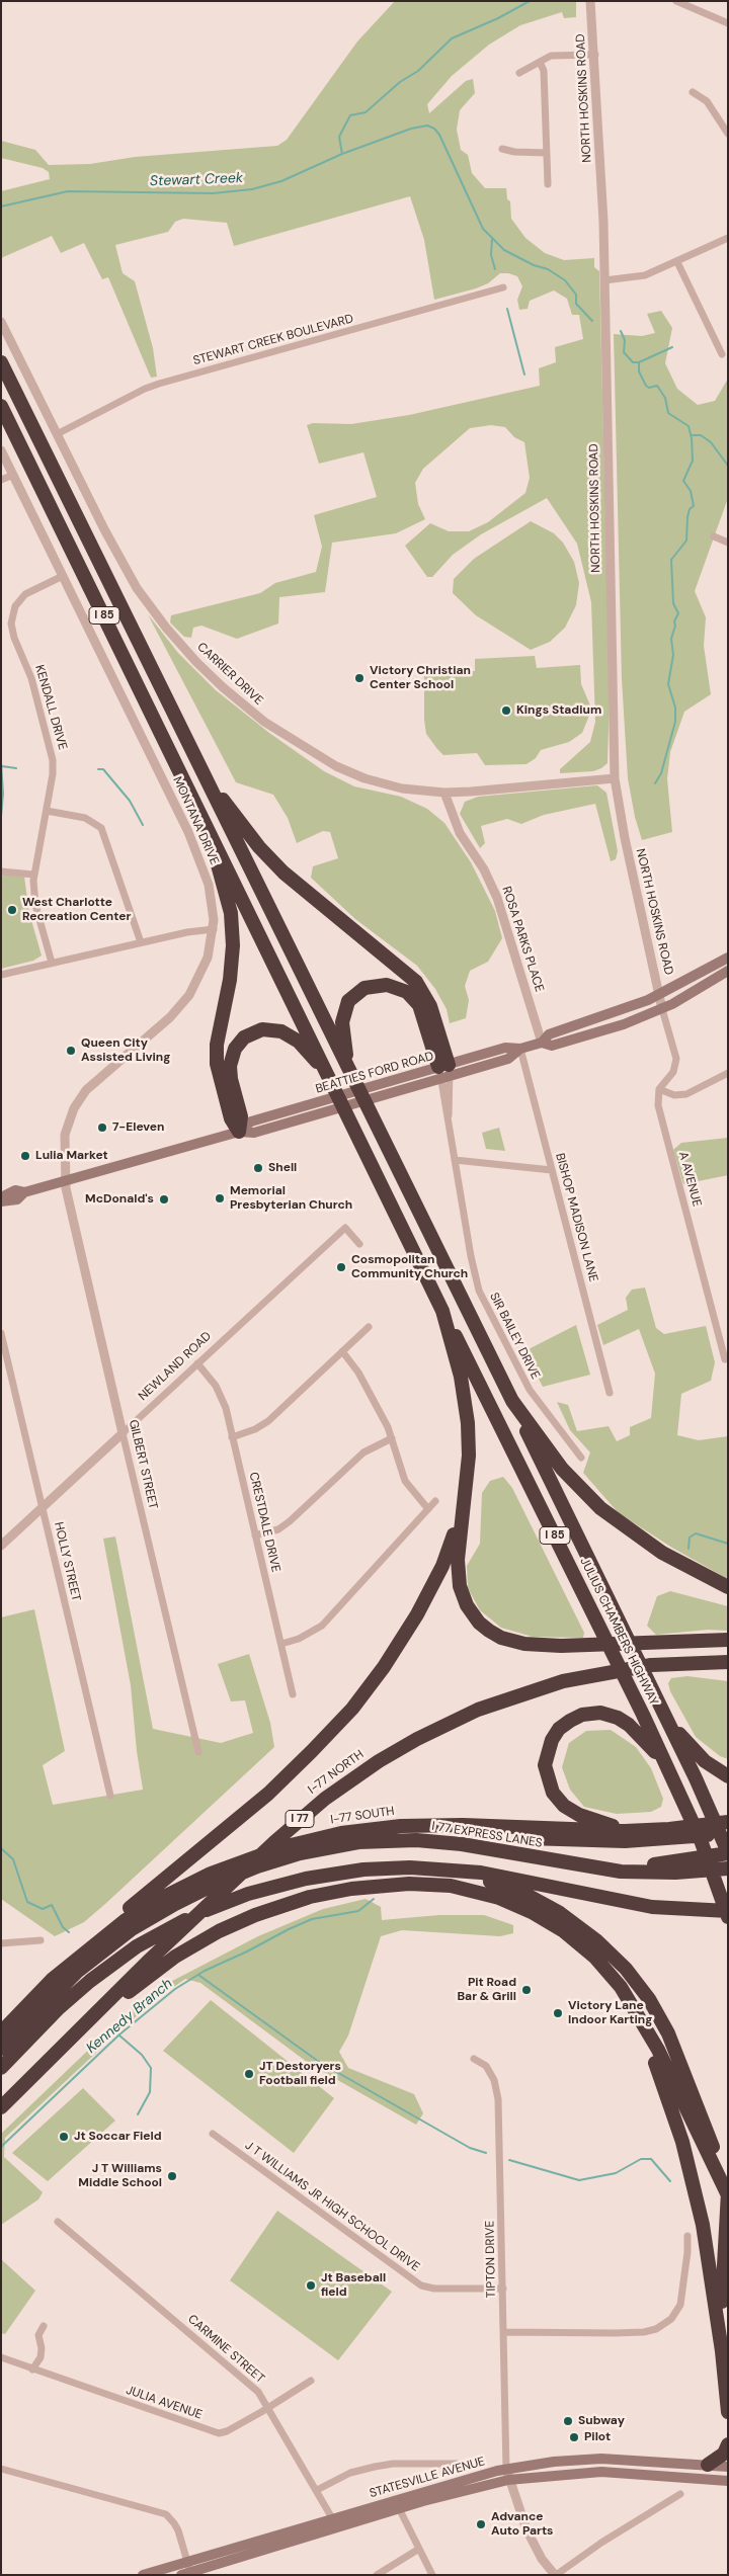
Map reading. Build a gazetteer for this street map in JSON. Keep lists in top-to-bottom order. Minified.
{"streets":{"highway":["I 85","JULIUS CHAMBERS HIGHWAY","I-77 NORTH","I-77 SOUTH","I 77","I 77 EXPRESS LANES"],"main road":["BEATTIES FORD ROAD","STATESVILLE AVENUE"],"street":["NORTH HOSKINS ROAD","STEWART CREEK BOULEVARD","CARRIER DRIVE","KENDALL DRIVE","MONTANA DRIVE","ROSA PARKS PLACE","A AVENUE","BISHOP MADISON LANE","SIR BAILEY DRIVE","NEWLAND ROAD","GILBERT STREET","CRESTDALE DRIVE","HOLLY STREET","J T WILLIAMS JR HIGH SCHOOL DRIVE","TIPTON DRIVE","CARMINE STREET","JULIA AVENUE"]},"crossings":[["NORTH HOSKINS ROAD","CARRIER DRIVE"],["NORTH HOSKINS ROAD","BEATTIES FORD ROAD"],["STEWART CREEK BOULEVARD","CARRIER DRIVE"],["I 85","JULIUS CHAMBERS HIGHWAY"],["CARRIER DRIVE","ROSA PARKS PLACE"],["KENDALL DRIVE","MONTANA DRIVE"],["MONTANA DRIVE","BEATTIES FORD ROAD"],["MONTANA DRIVE","GILBERT STREET"],["ROSA PARKS PLACE","BEATTIES FORD ROAD"],["BEATTIES FORD ROAD","BISHOP MADISON LANE"],["BEATTIES FORD ROAD","SIR BAILEY DRIVE"],["BEATTIES FORD ROAD","GILBERT STREET"],["NEWLAND ROAD","GILBERT STREET"],["NEWLAND ROAD","CRESTDALE DRIVE"],["NEWLAND ROAD","HOLLY STREET"],["I-77 NORTH","I 77"],["J T WILLIAMS JR HIGH SCHOOL DRIVE","TIPTON DRIVE"],["TIPTON DRIVE","STATESVILLE AVENUE"],["CARMINE STREET","JULIA AVENUE"],["CARMINE STREET","STATESVILLE AVENUE"]],"water":["Stewart Creek","Kennedy Branch"],"places":["Victory Christian Center School","Kings Stadium","West Charlotte Recreation Center","Queen City Assisted Living","7-Eleven","Lulia Market","Shell","Memorial Presbyterian Church","McDonald's","Cosmopolitan Community Church","Pit Road Bar & Grill","Victory Lane Indoor Karting","JT Destoryers Football field","Jt Soccar Field","J T Williams Middle School","Jt Baseball field","Subway","Pilot","Advance Auto Parts"]}
